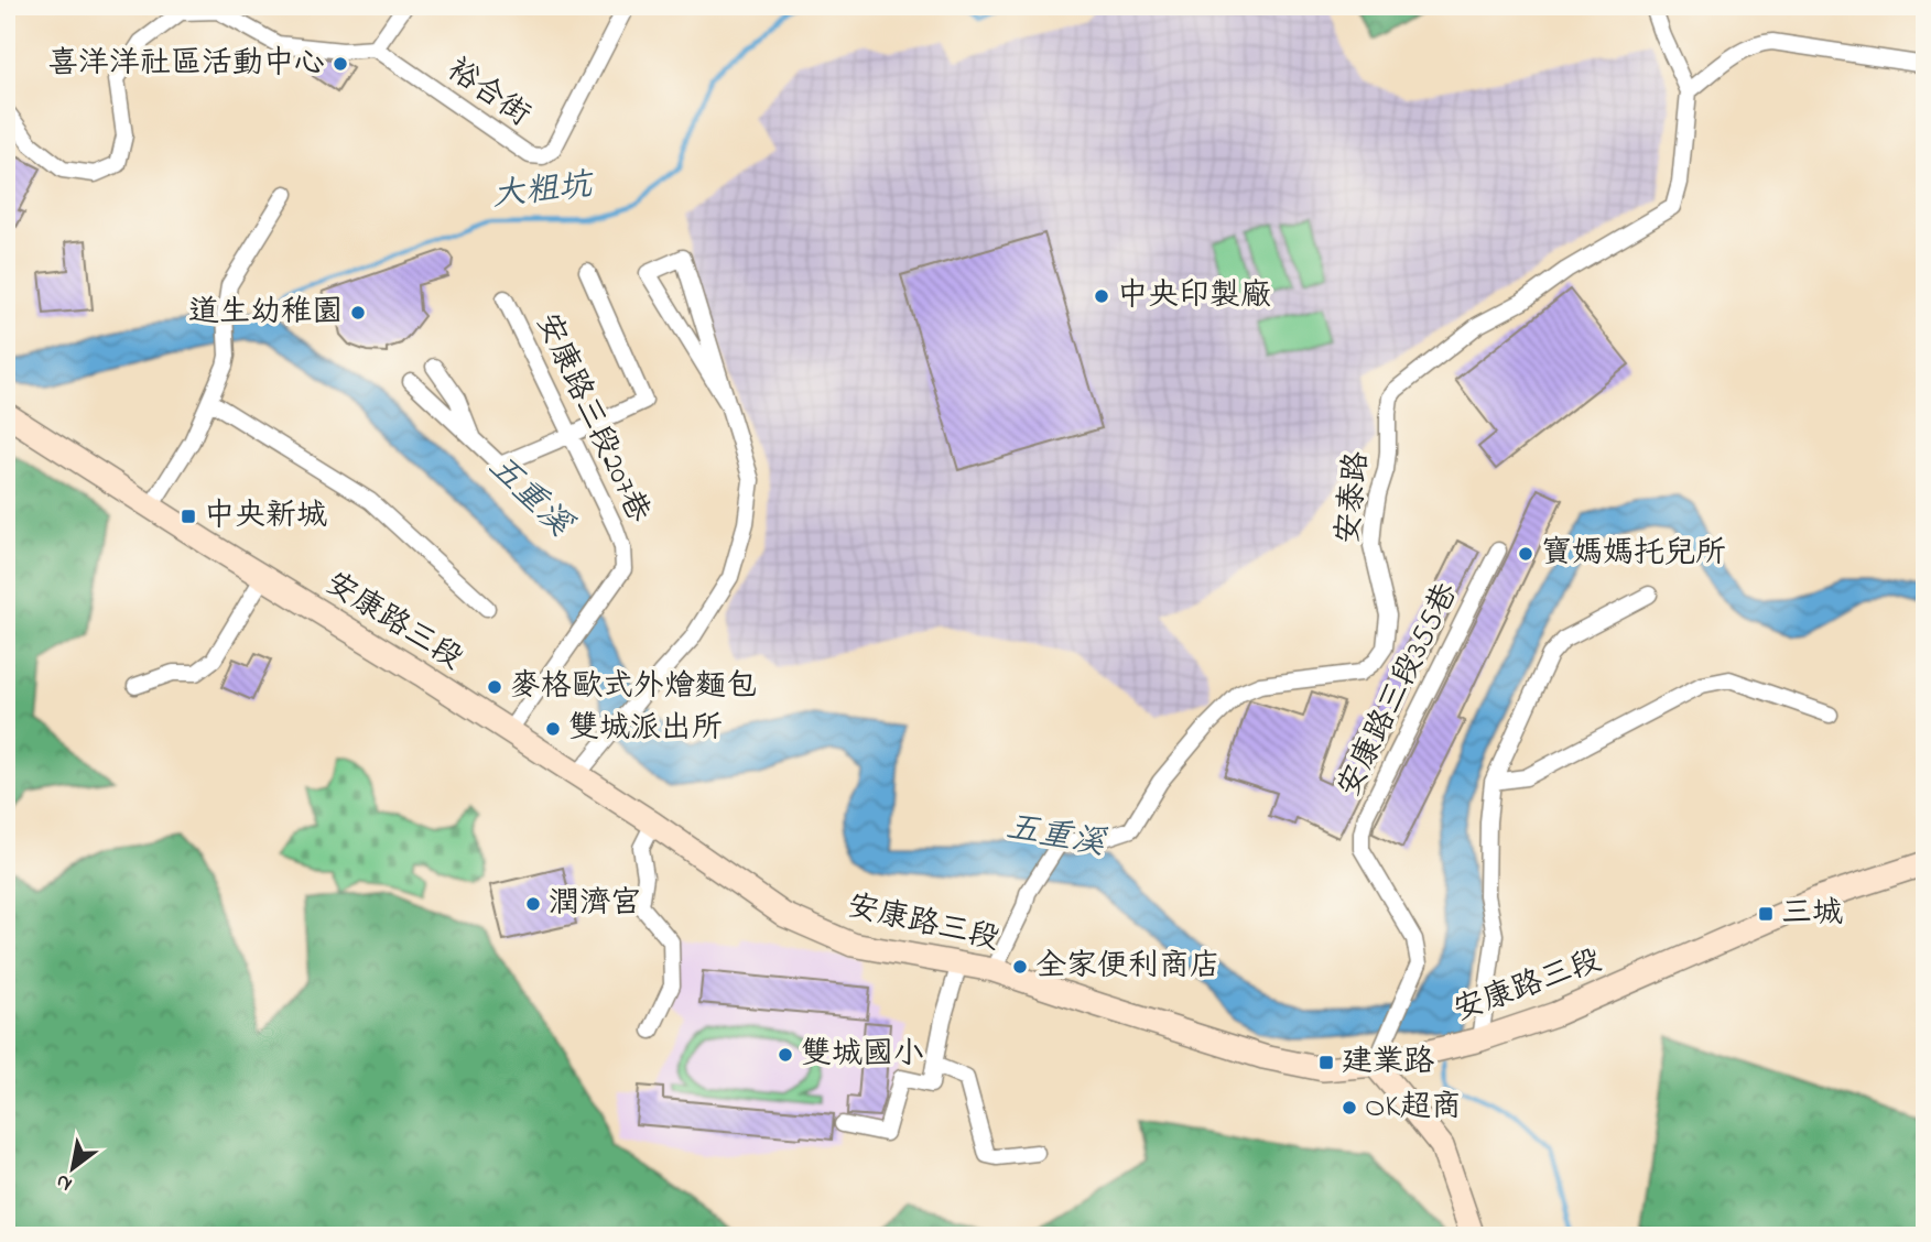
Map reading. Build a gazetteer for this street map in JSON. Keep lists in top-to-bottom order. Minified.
{"streets":{"main road":["安康路三段"],"street":["裕合街","安康路三段207巷","安泰路","安康路三段355巷"]},"crossings":[["安康路三段207巷","安康路三段"],["安泰路","安康路三段"],["安康路三段","安康路三段355巷"]],"water":["大粗坑","五重溪"],"places":{"other":["喜洋洋社區活動中心","中央印製廠","道生幼稚園","寶媽媽托兒所","麥格歐式外燴麵包","雙城派出所","潤濟宮","全家便利商店","雙城國小","OK超商"],"transit":["中央新城","三城","建業路"]},"north":"bottom left"}
